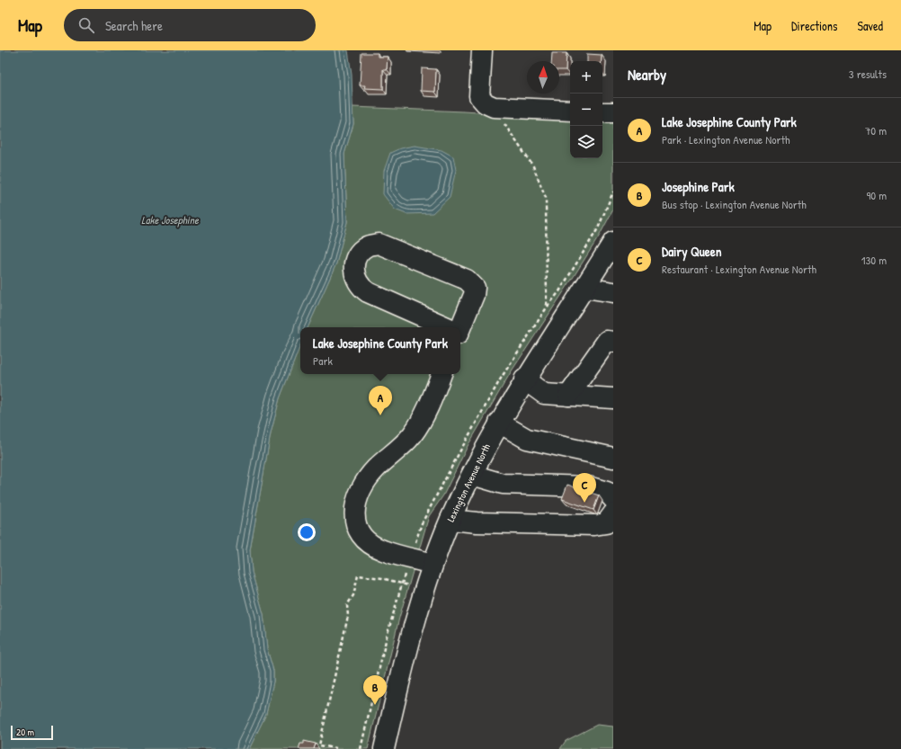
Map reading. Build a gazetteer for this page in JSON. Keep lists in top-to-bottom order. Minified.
{"streets":{"main road":["Lexington Avenue North"]},"water":["Lake Josephine"],"scale_bar":"20 m","north":"top","page":{"header":"Map","search":"Search here","nav":["Map","Directions","Saved"],"heading":["Nearby","3 results"],"map_buttons":["+","−"],"list":[{"mark":"A","name":"Lake Josephine County Park","note":"Park · Lexington Avenue North","value":"70 m"},{"mark":"B","name":"Josephine Park","note":"Bus stop · Lexington Avenue North","value":"90 m"},{"mark":"C","name":"Dairy Queen","note":"Restaurant · Lexington Avenue North","value":"130 m"}],"popup":["Lake Josephine County Park","Park"],"pins":["A","C","B"],"scale":"20 m"}}
